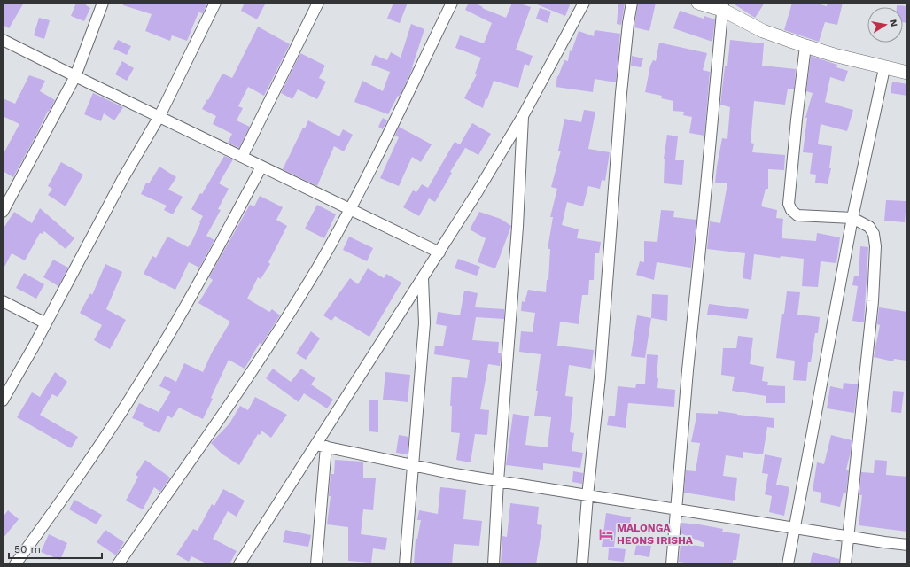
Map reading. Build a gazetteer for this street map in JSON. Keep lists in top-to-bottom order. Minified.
{"places":{"hotel":["MALONGA HEONS IRISHA"]},"scale_bar":"50 m","north":"right"}
